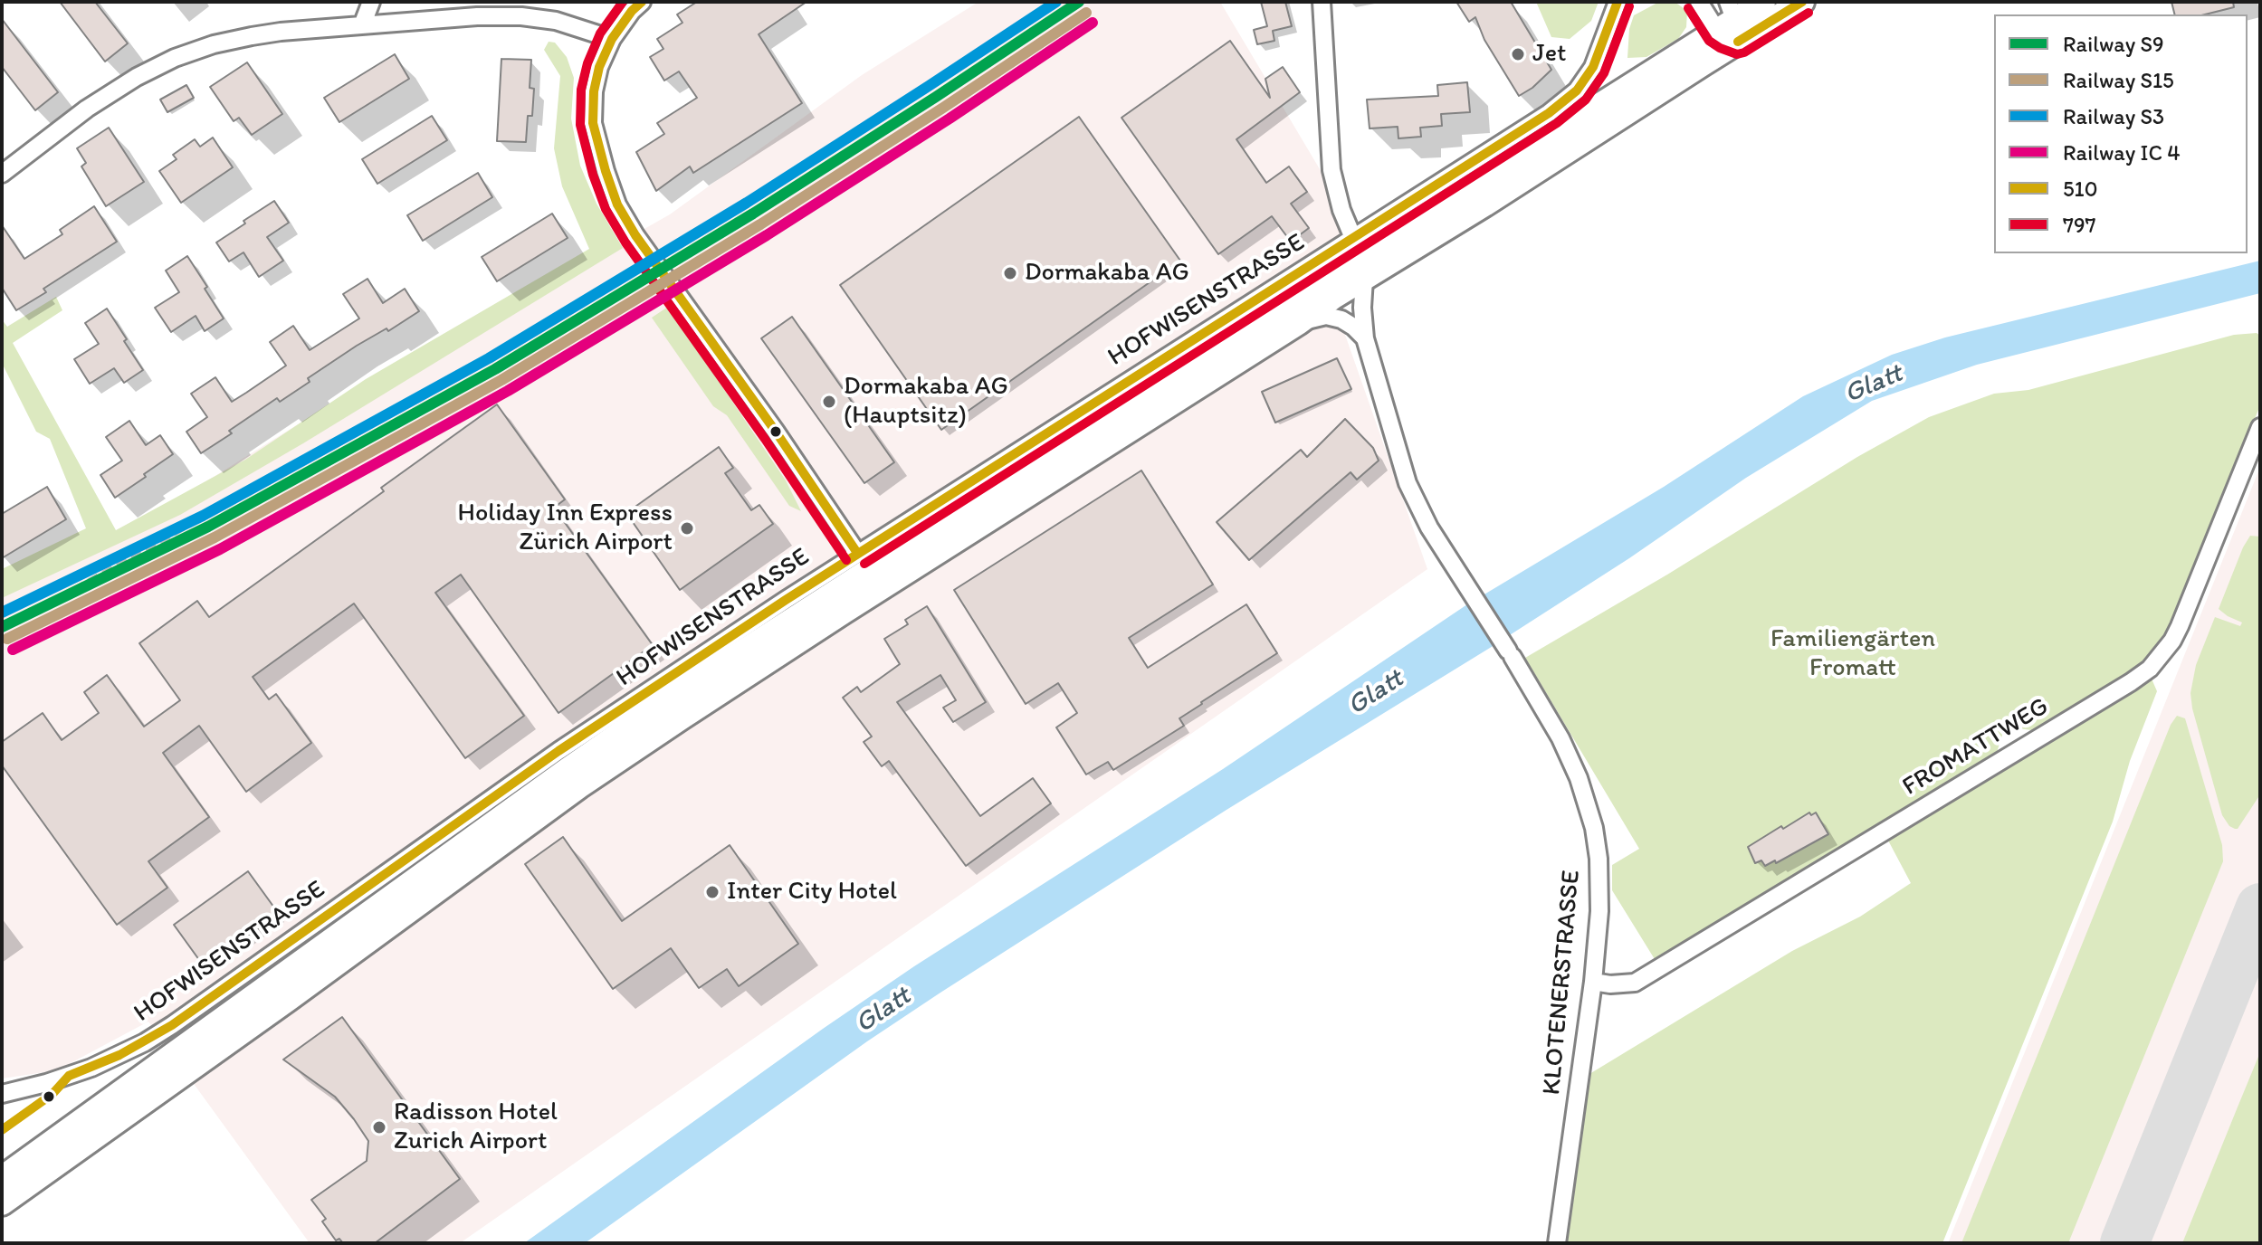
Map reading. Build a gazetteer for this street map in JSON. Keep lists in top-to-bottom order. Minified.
{"streets":{"street":["HOFWISENSTRASSE","FROMATTWEG","KLOTENERSTRASSE"]},"crossings":[["FROMATTWEG","KLOTENERSTRASSE"]],"water":["Glatt"],"parks":["Familiengärten Fromatt"],"places":["Jet","Dormakaba AG","Dormakaba AG (Hauptsitz)","Holiday Inn Express Zürich Airport","Inter City Hotel","Radisson Hotel Zurich Airport"],"lines":["rail line S9","rail line S3","transit line 510","transit line 797","rail line S15"],"legend":["Railway S9","Railway S15","Railway S3","Railway IC 4","510","797"]}
